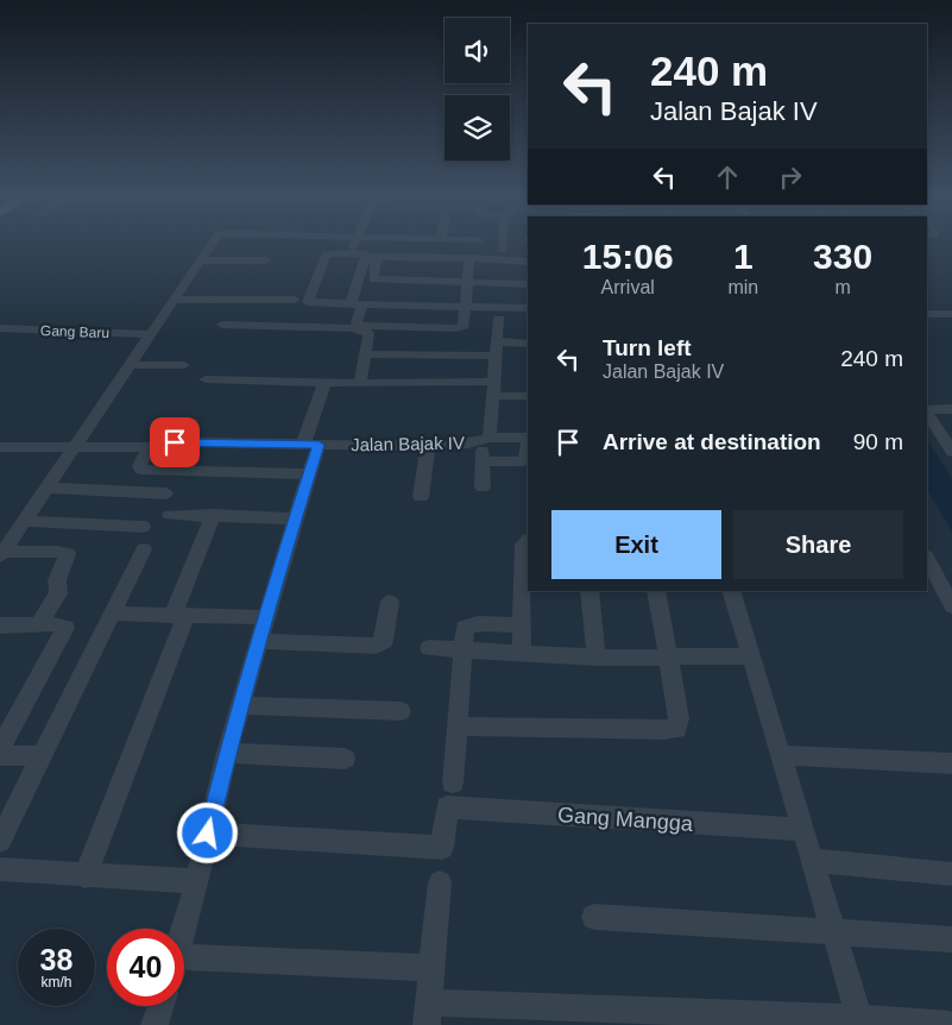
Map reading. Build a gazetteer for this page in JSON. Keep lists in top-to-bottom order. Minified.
{"streets":{"street":["Gang Baru","Jalan Bajak IV","Gang Mangga"]},"page":{"turn":["240 m","Jalan Bajak IV"],"eta":["15:06","Arrival","1","min","330","m"],"list":[{"name":"Turn left","note":"Jalan Bajak IV","value":"240 m"},{"name":"Arrive at destination","value":"90 m"}],"buttons":["Exit","Share"],"speed":"38 km/h","limit":"40"}}
